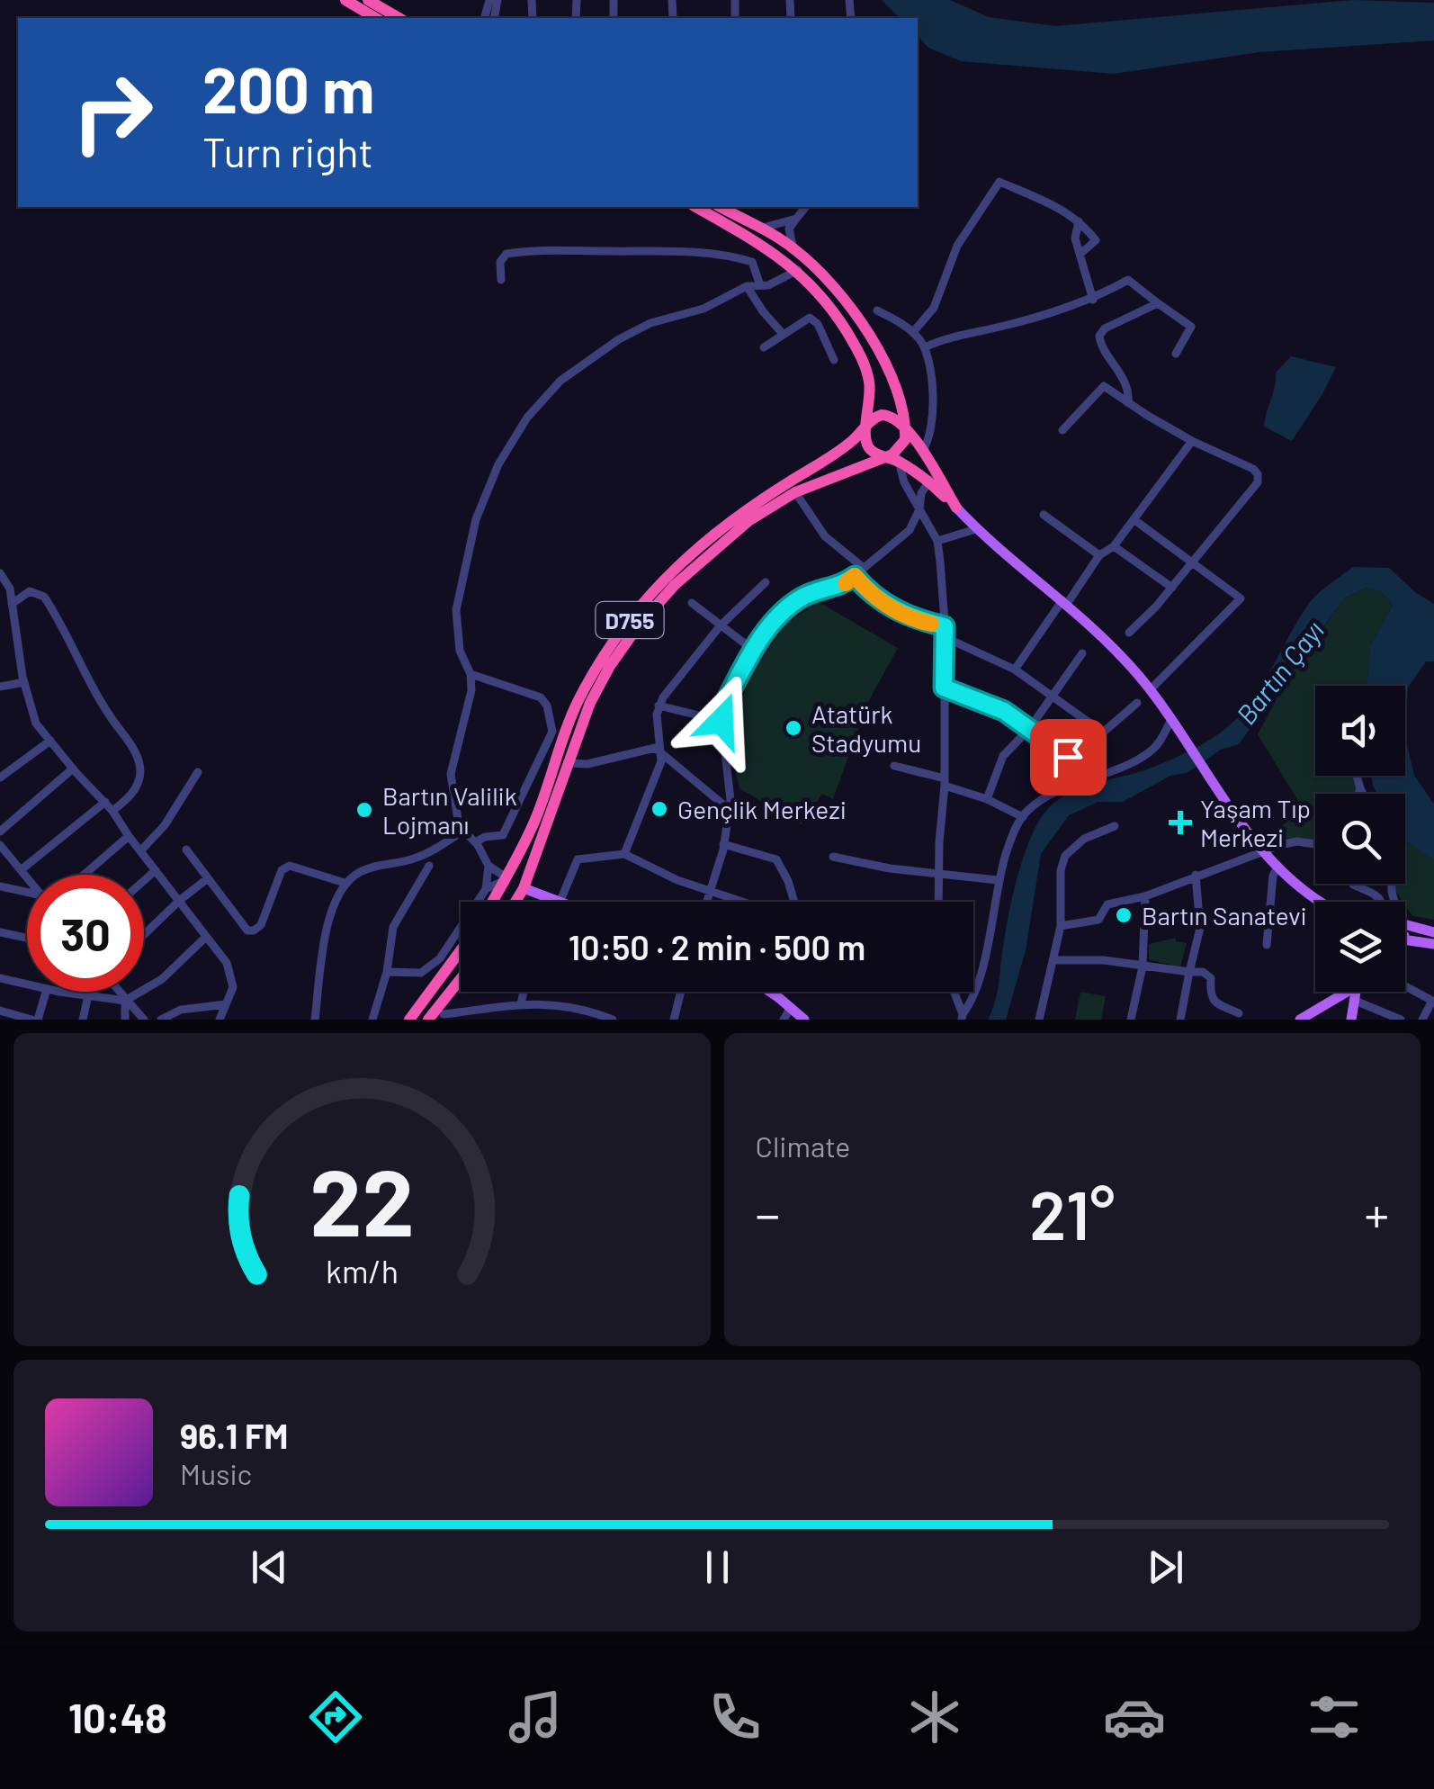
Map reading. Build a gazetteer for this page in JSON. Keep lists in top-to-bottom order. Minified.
{"streets":{"highway":["D755"]},"water":["Bartın Çayı"],"places":{"other":["Atatürk Stadyumu","Gençlik Merkezi","Bartın Valilik Lojmanı","Bartın Sanatevi"],"health":["Yaşam Tıp Merkezi"]},"page":{"turn":["200 m","Turn right"],"limit":"30","trip":"10:50 · 2 min · 500 m","tile":"Climate","heat":["−","21°","+"],"song":["96.1 FM","Music"],"tabs":"10:48","gauge":["22","km/h"]}}
